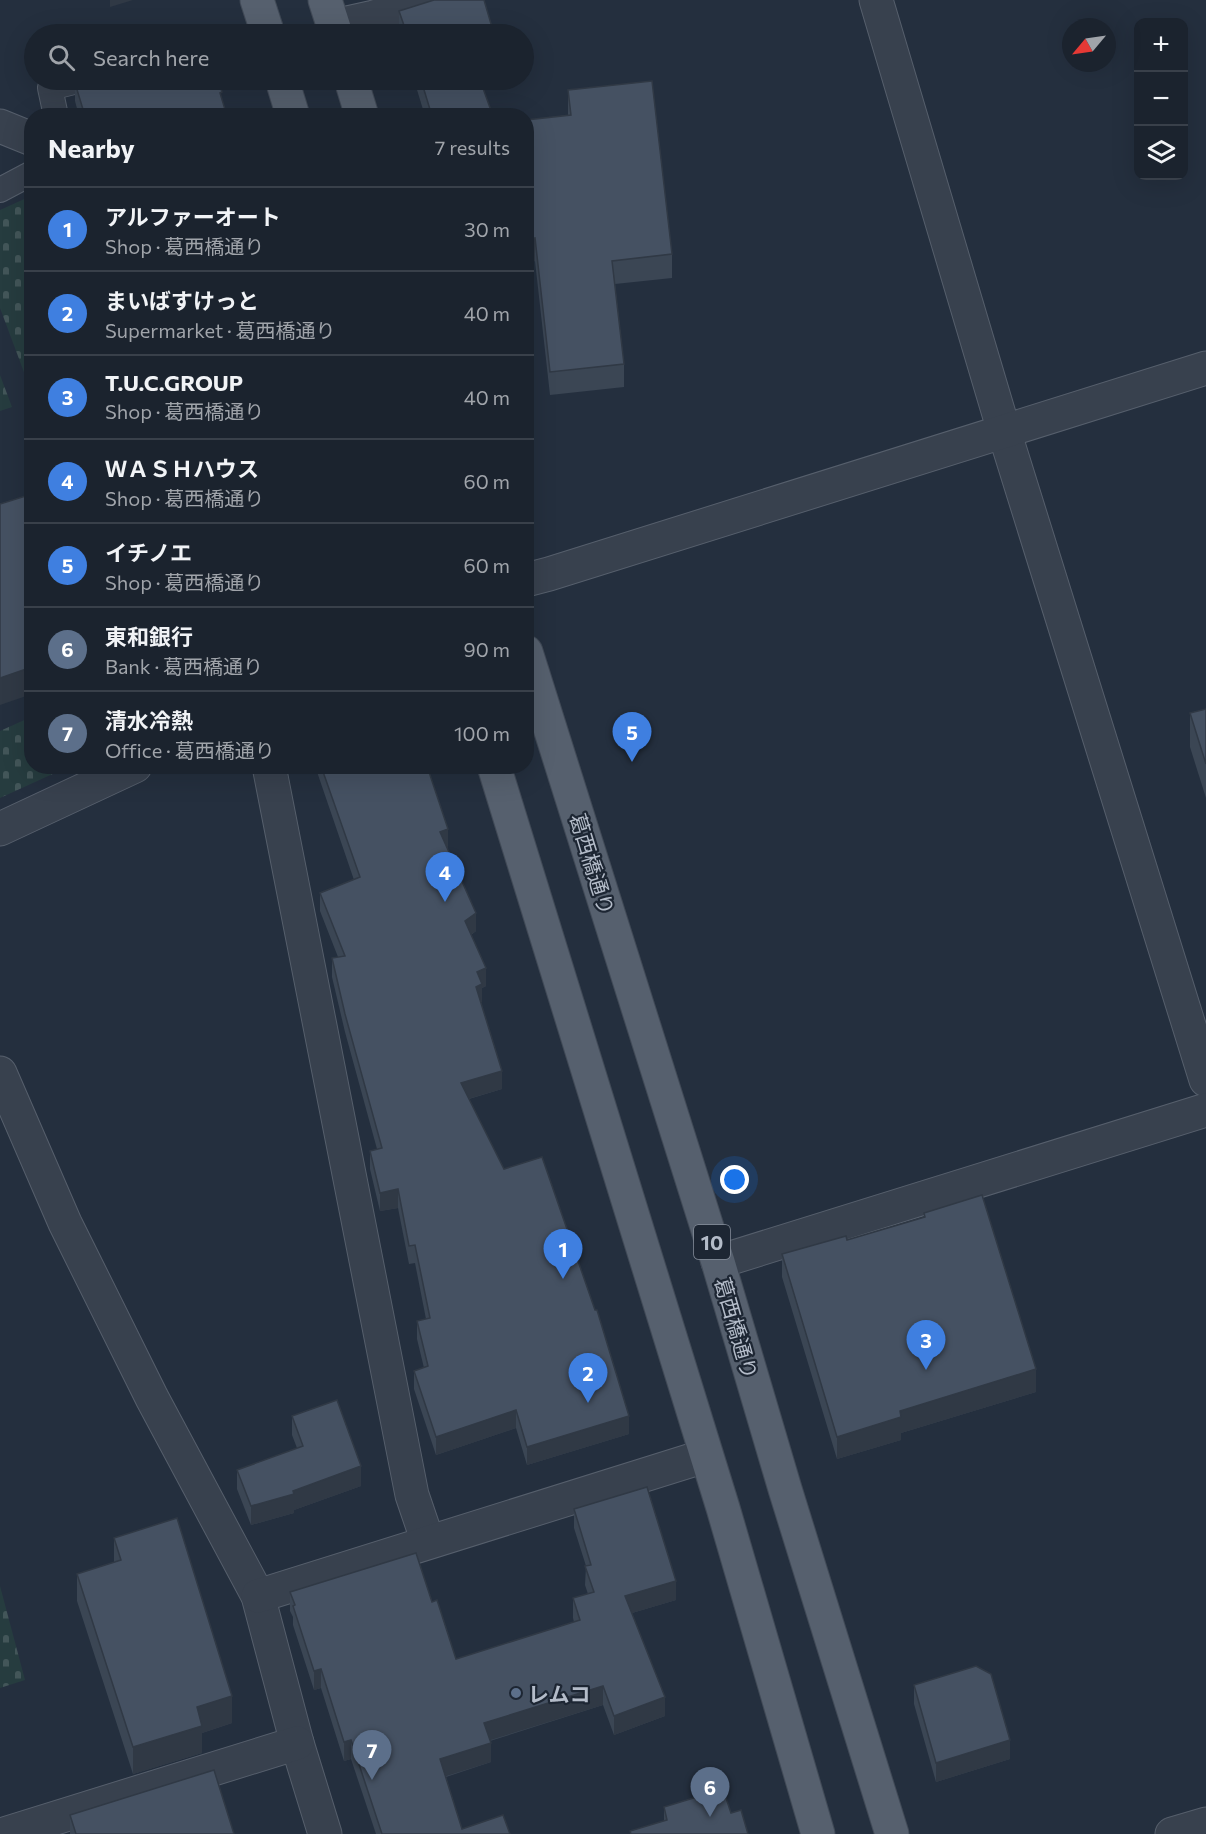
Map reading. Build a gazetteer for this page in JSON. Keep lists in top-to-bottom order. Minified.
{"streets":{"main road":["葛西橋通り","10"]},"places":["レムコ"],"north":"bottom left","page":{"map_buttons":["+","−"],"search":"Search here","heading":["Nearby","7 results"],"list":[{"mark":"1","name":"アルファーオート","note":"Shop · 葛西橋通り","value":"30 m"},{"mark":"2","name":"まいばすけっと","note":"Supermarket · 葛西橋通り","value":"40 m"},{"mark":"3","name":"T.U.C.GROUP","note":"Shop · 葛西橋通り","value":"40 m"},{"mark":"4","name":"ＷＡＳＨハウス","note":"Shop · 葛西橋通り","value":"60 m"},{"mark":"5","name":"イチノエ","note":"Shop · 葛西橋通り","value":"60 m"},{"mark":"6","name":"東和銀行","note":"Bank · 葛西橋通り","value":"90 m"},{"mark":"7","name":"清水冷熱","note":"Office · 葛西橋通り","value":"100 m"}],"pins":["5","4","1","3","2","7","6"]}}
